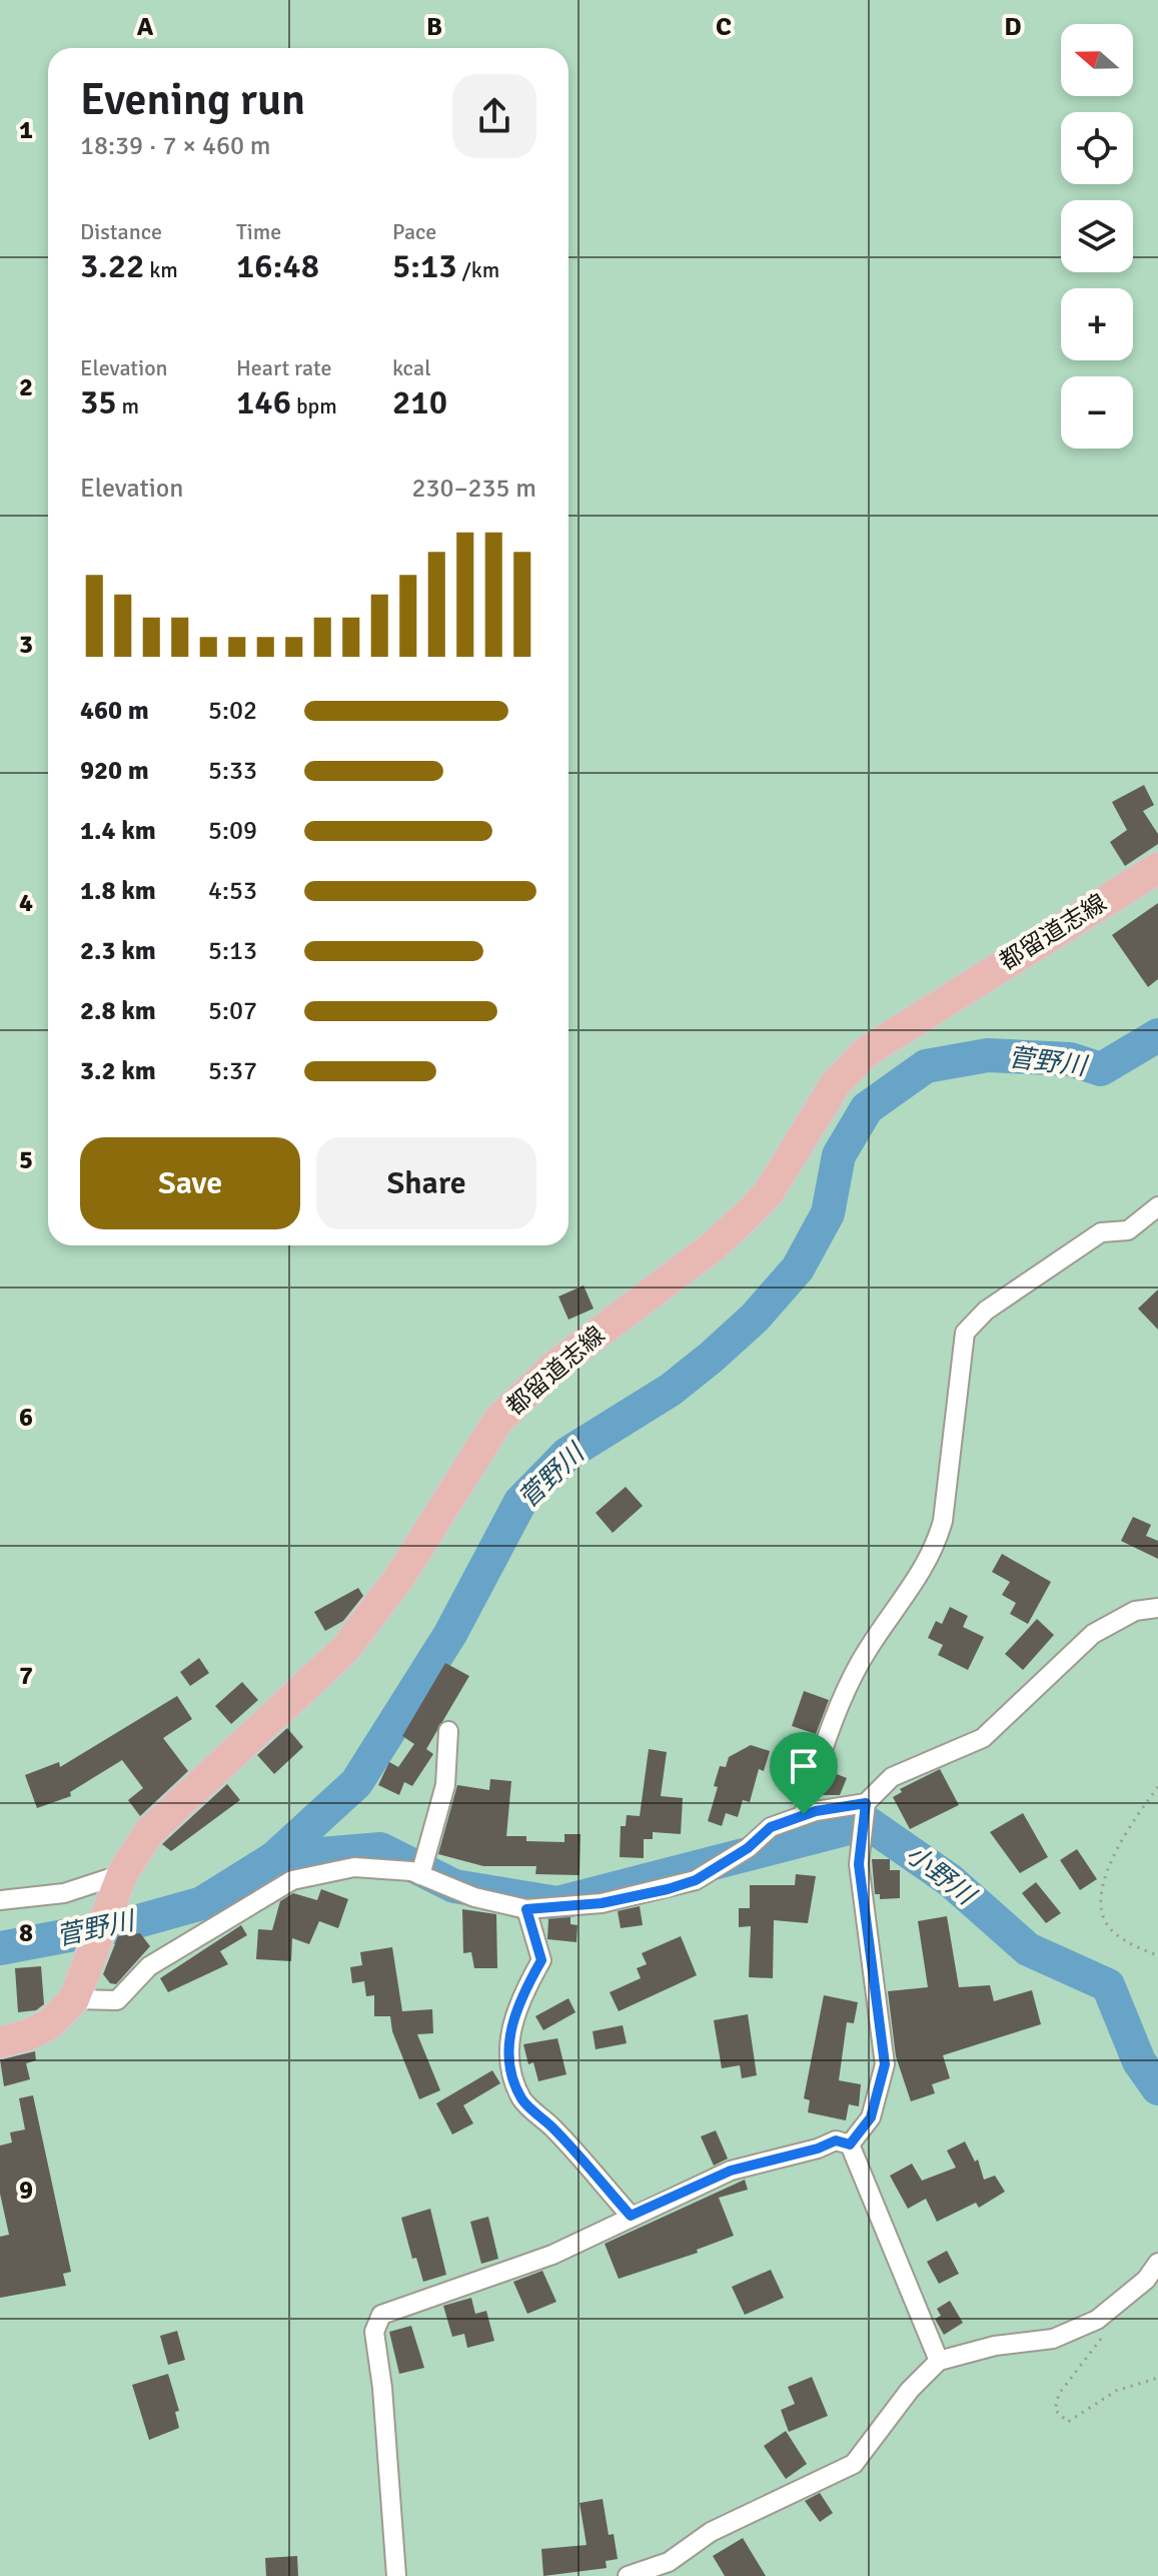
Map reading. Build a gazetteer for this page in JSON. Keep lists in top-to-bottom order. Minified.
{"streets":{"main road":["都留道志線"]},"water":["菅野川","小野川"],"north":"left","page":{"map_buttons":["+","−"],"heading":["Evening run","18:39 · 7 × 460 m"],"stats":[["Distance","3.22 km"],["Time","16:48"],["Pace","5:13 /km"],["Elevation","35 m"],["Heart rate","146 bpm"],["kcal","210"]],"chart":["Elevation","230–235 m"],"list":[{"name":"460 m","note":"5:02"},{"name":"920 m","note":"5:33"},{"name":"1.4 km","note":"5:09"},{"name":"1.8 km","note":"4:53"},{"name":"2.3 km","note":"5:13"},{"name":"2.8 km","note":"5:07"},{"name":"3.2 km","note":"5:37"}],"buttons":["Save","Share"]},"grid":{"columns":["A","B","C","D"],"rows":["1","2","3","4","5","6","7","8","9"]}}
